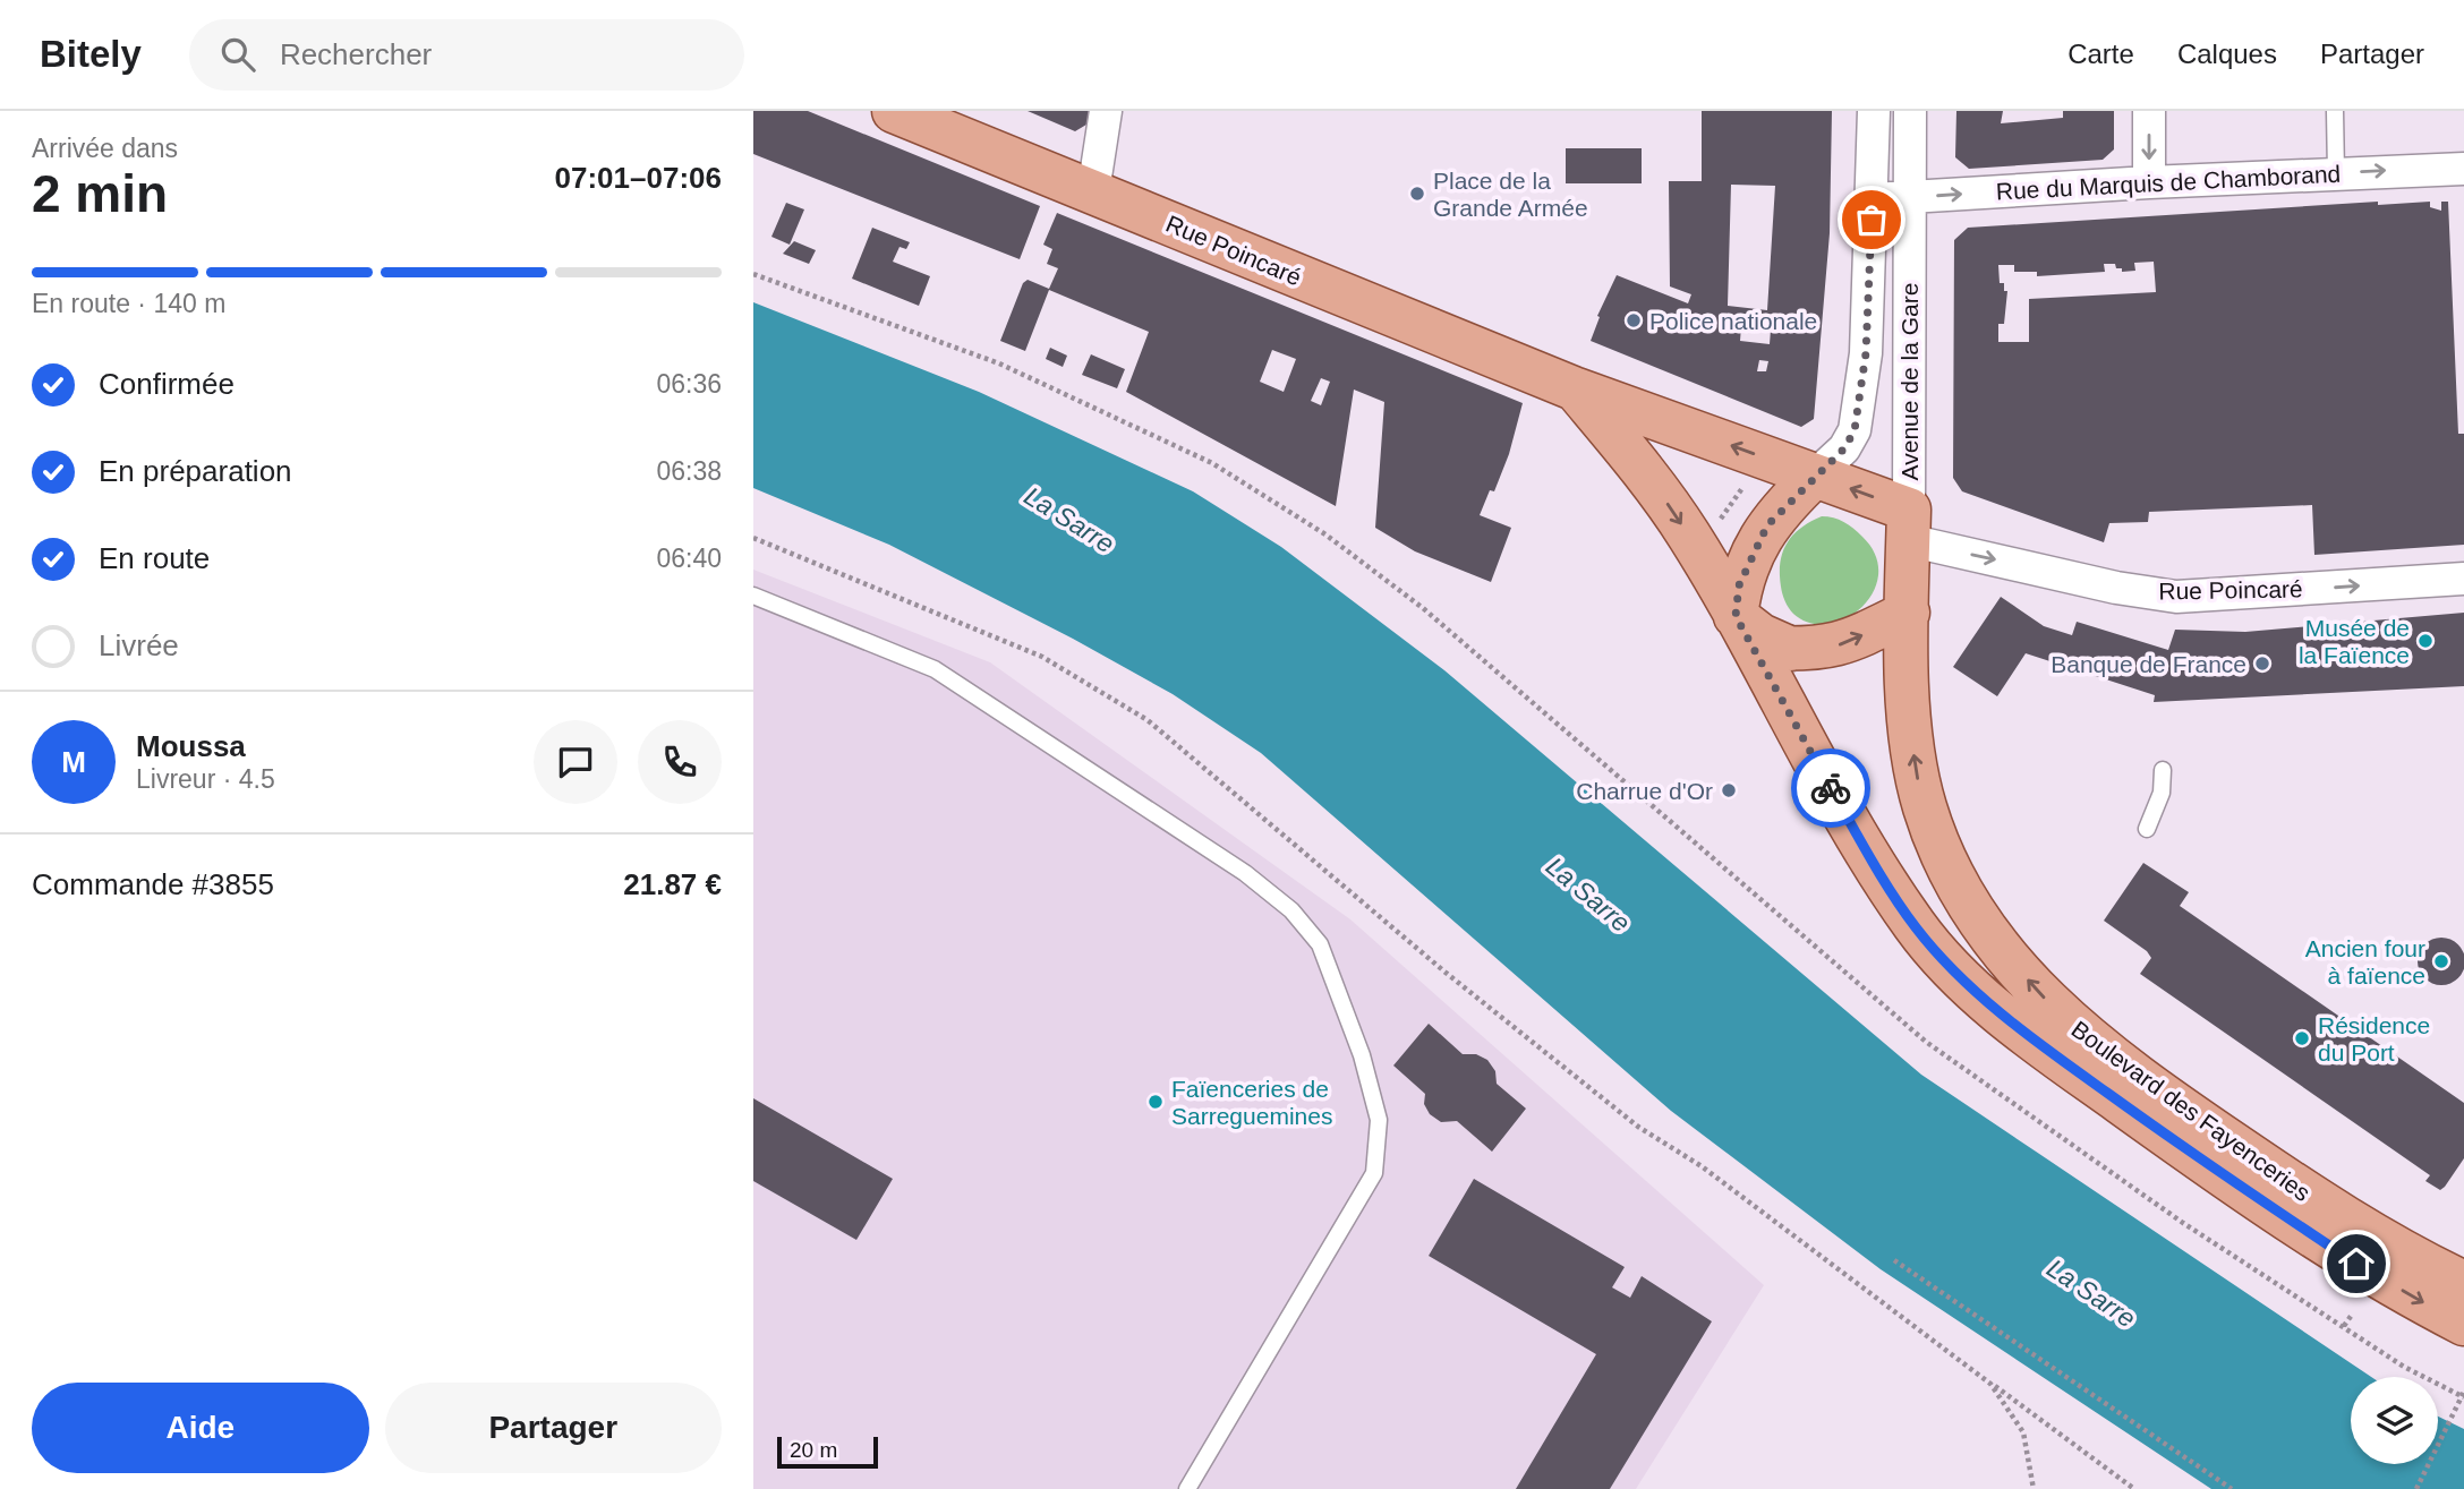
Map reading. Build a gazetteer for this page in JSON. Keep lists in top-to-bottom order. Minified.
{"streets":{"main road":["Rue Poincaré","Boulevard des Fayenceries"],"street":["Rue du Marquis de Chamborand","Avenue de la Gare"]},"crossings":[["Rue du Marquis de Chamborand","Avenue de la Gare"],["Rue Poincaré","Avenue de la Gare"],["Rue Poincaré","Boulevard des Fayenceries"],["Avenue de la Gare","Boulevard des Fayenceries"]],"one_way":["Rue du Marquis de Chamborand"],"water":["La Sarre"],"places":["Place de la Grande Armée","Police nationale","Musée de la Faïence","Banque de France","Charrue d'Or","Ancien four à faïence","Résidence du Port","Faïenceries de Sarreguemines"],"scale_bar":"20 m","page":{"header":"Bitely","search":"Rechercher","nav":["Carte","Calques","Partager"],"heading":["2 min","Arrivée dans","07:01–07:06"],"panel":["Moussa","Livreur · 4.5","Commande #3855","21.87 €"],"bar":"En route · 140 m","list":[["Confirmée","06:36"],["En préparation","06:38"],["En route","06:40"],"Livrée"],"round":"M","buttons":["Aide","Partager"],"scale":"20 m"}}
